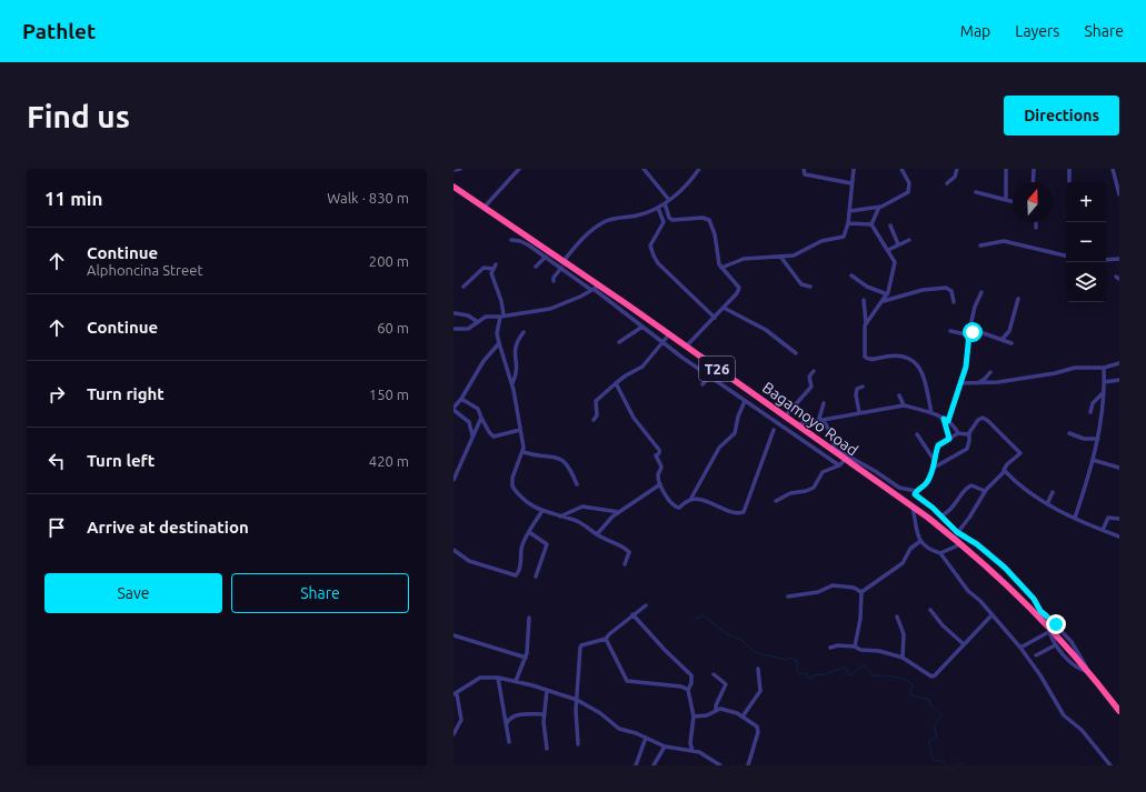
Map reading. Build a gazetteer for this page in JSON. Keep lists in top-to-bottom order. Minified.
{"streets":{"highway":["T26","Bagamoyo Road"]},"north":"top","page":{"header":"Pathlet","nav":["Map","Layers","Share"],"buttons":["Directions",["Save","Share"]],"title":"Find us","heading":["11 min","Walk · 830 m"],"map_buttons":["+","−"],"list":[["Continue","Alphoncina Street","200 m"],["Continue","60 m"],["Turn right","150 m"],["Turn left","420 m"],"Arrive at destination"]}}
